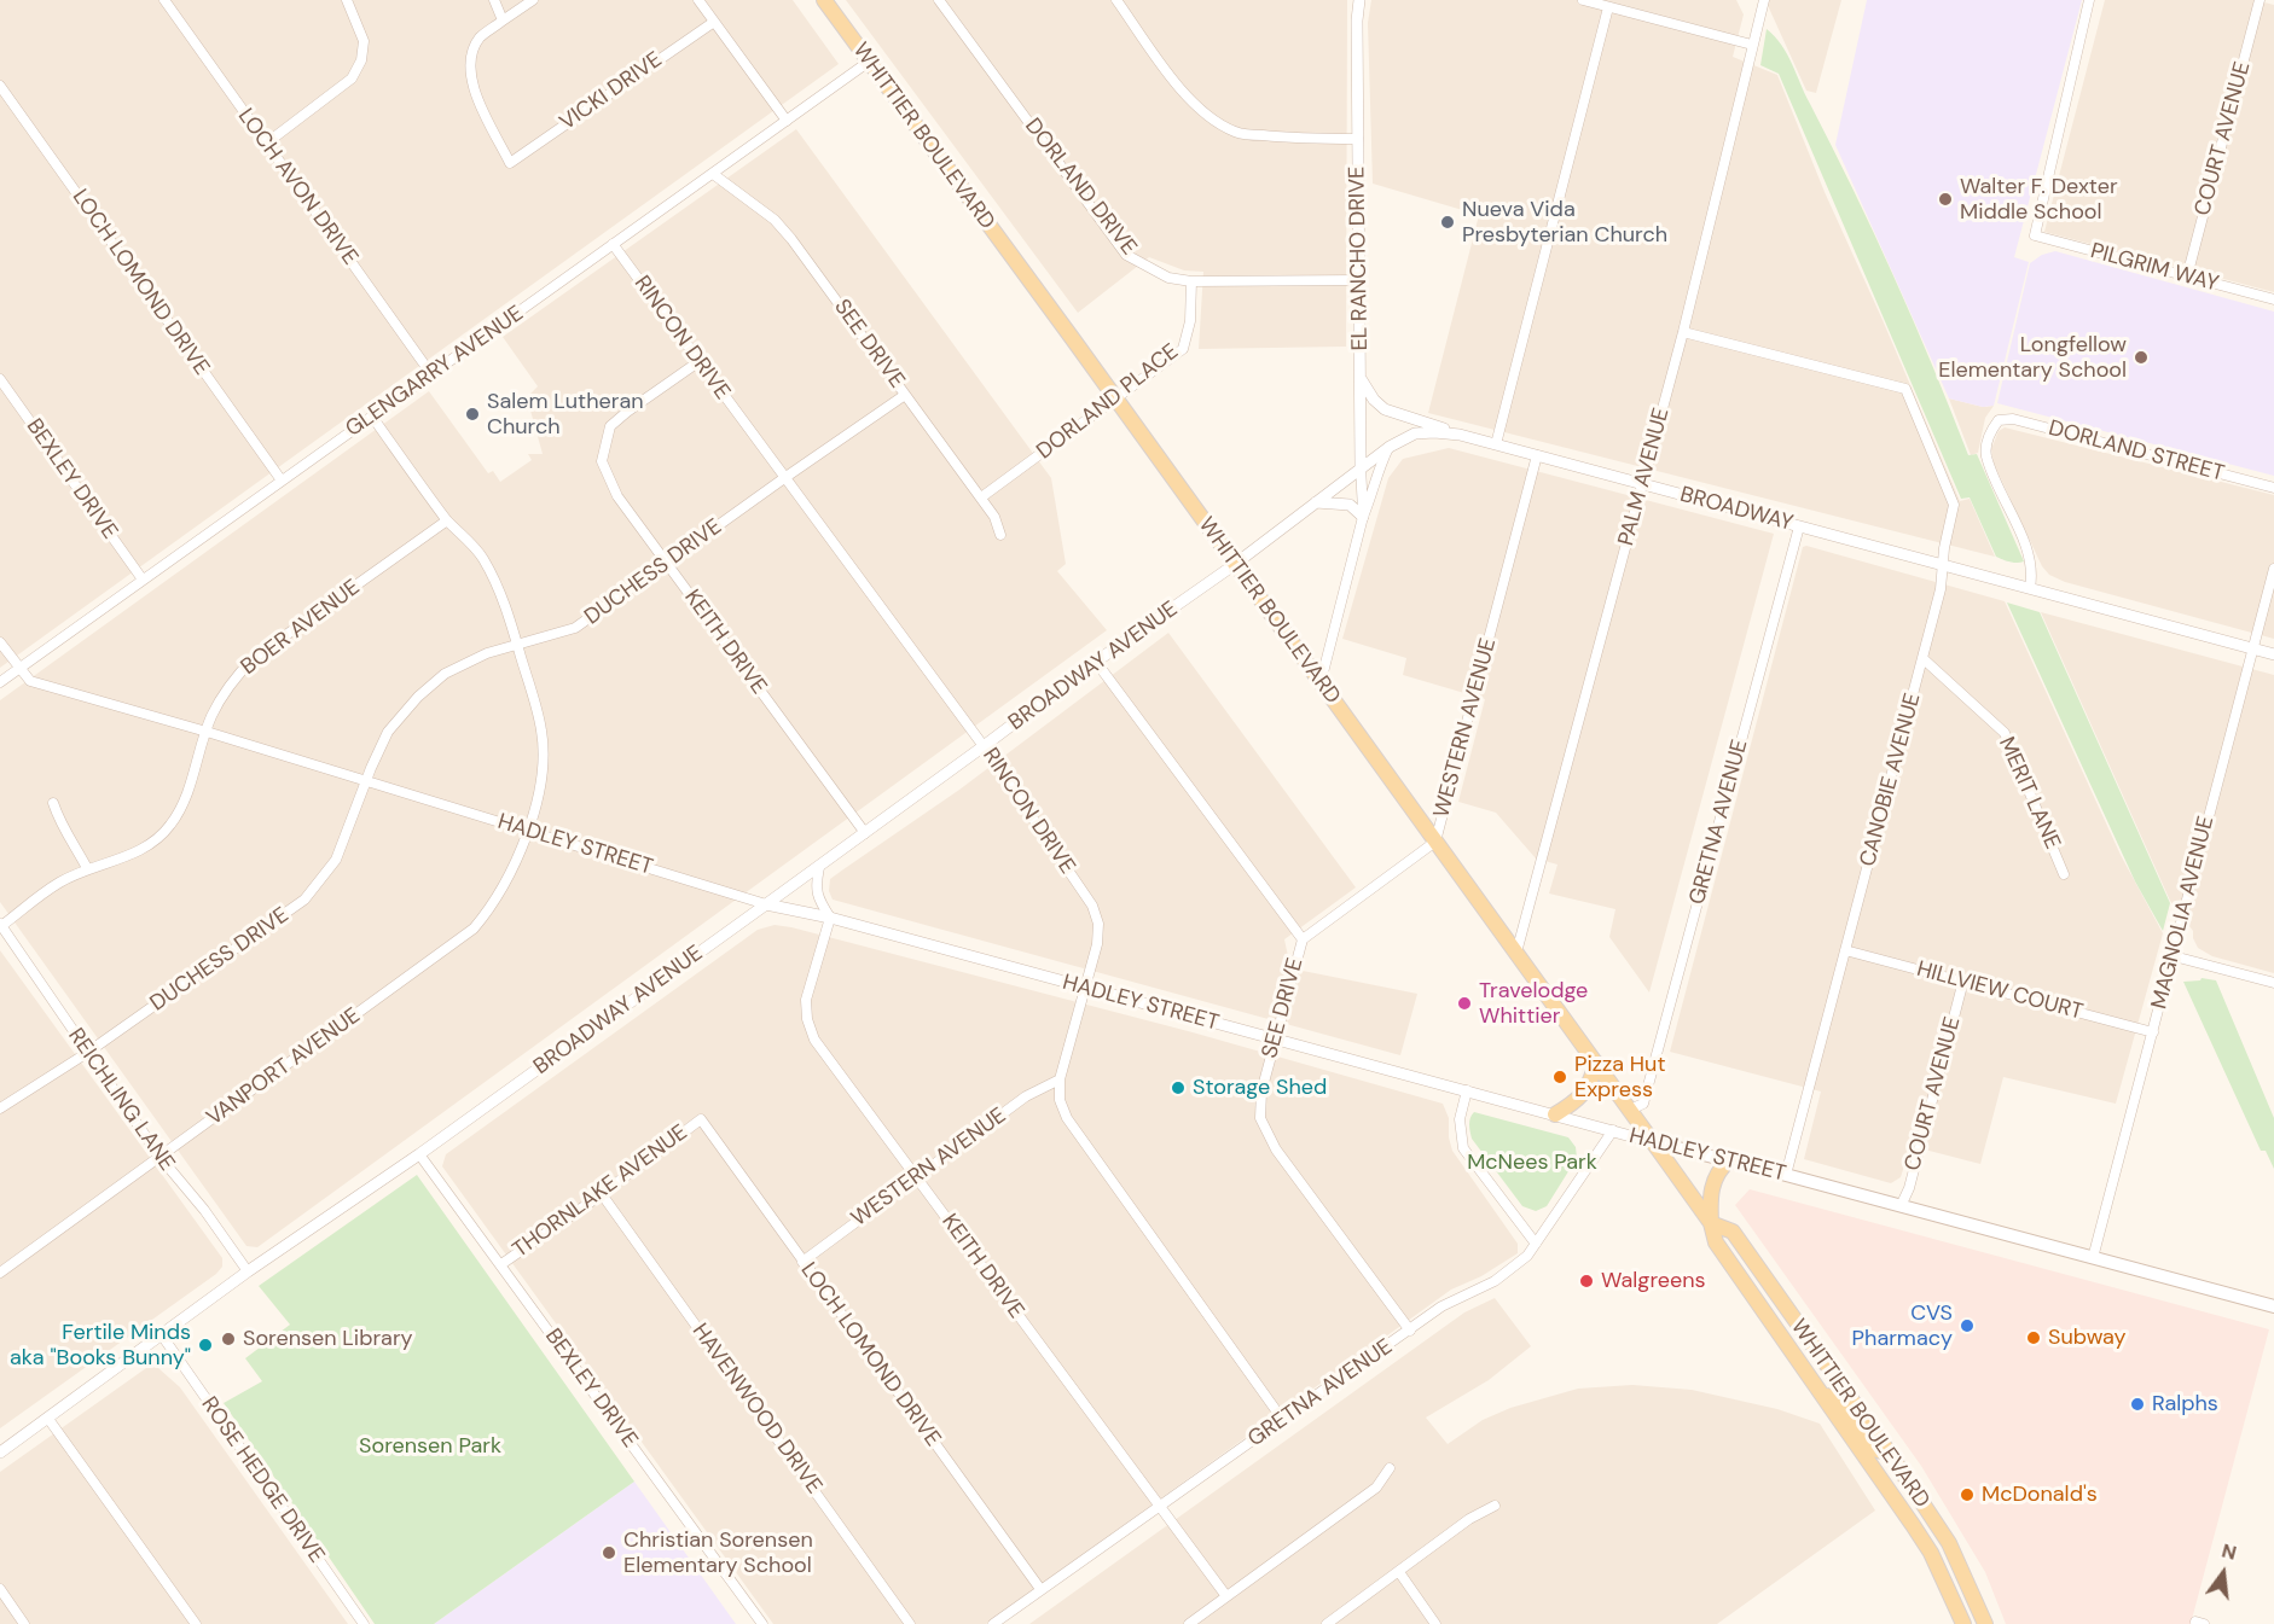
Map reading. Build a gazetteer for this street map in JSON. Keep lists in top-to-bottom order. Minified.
{"streets":{"main road":["WHITTIER BOULEVARD","HADLEY STREET"],"street":["VICKI DRIVE","COURT AVENUE","LOCH AVON DRIVE","DORLAND DRIVE","EL RANCHO DRIVE","PILGRIM WAY","LOCH LOMOND DRIVE","RINCON DRIVE","SEE DRIVE","GLENGARRY AVENUE","DORLAND PLACE","DORLAND STREET","PALM AVENUE","BEXLEY DRIVE","BROADWAY","DUCHESS DRIVE","BOER AVENUE","KEITH DRIVE","BROADWAY AVENUE","WESTERN AVENUE","CANOBIE AVENUE","MERIT LANE","GRETNA AVENUE","MAGNOLIA AVENUE","HILLVIEW COURT","VANPORT AVENUE","REICHLING LANE","THORNLAKE AVENUE","HAVENWOOD DRIVE","ROSE HEDGE DRIVE"]},"crossings":[["WHITTIER BOULEVARD","EL RANCHO DRIVE"],["WHITTIER BOULEVARD","GLENGARRY AVENUE"],["WHITTIER BOULEVARD","DORLAND PLACE"],["WHITTIER BOULEVARD","PALM AVENUE"],["WHITTIER BOULEVARD","BROADWAY"],["WHITTIER BOULEVARD","BROADWAY AVENUE"],["WHITTIER BOULEVARD","WESTERN AVENUE"],["WHITTIER BOULEVARD","GRETNA AVENUE"],["WHITTIER BOULEVARD","HADLEY STREET"],["COURT AVENUE","PILGRIM WAY"],["COURT AVENUE","HADLEY STREET"],["COURT AVENUE","HILLVIEW COURT"],["LOCH AVON DRIVE","GLENGARRY AVENUE"],["DORLAND DRIVE","EL RANCHO DRIVE"],["DORLAND DRIVE","DORLAND PLACE"],["EL RANCHO DRIVE","BROADWAY"],["LOCH LOMOND DRIVE","GLENGARRY AVENUE"],["LOCH LOMOND DRIVE","WESTERN AVENUE"],["LOCH LOMOND DRIVE","GRETNA AVENUE"],["LOCH LOMOND DRIVE","THORNLAKE AVENUE"],["RINCON DRIVE","GLENGARRY AVENUE"],["RINCON DRIVE","DUCHESS DRIVE"],["RINCON DRIVE","KEITH DRIVE"],["RINCON DRIVE","BROADWAY AVENUE"],["RINCON DRIVE","WESTERN AVENUE"],["RINCON DRIVE","GRETNA AVENUE"],["RINCON DRIVE","HADLEY STREET"],["SEE DRIVE","GLENGARRY AVENUE"],["SEE DRIVE","DORLAND PLACE"],["SEE DRIVE","DUCHESS DRIVE"],["SEE DRIVE","BROADWAY AVENUE"],["SEE DRIVE","WESTERN AVENUE"],["SEE DRIVE","GRETNA AVENUE"],["SEE DRIVE","HADLEY STREET"],["GLENGARRY AVENUE","BEXLEY DRIVE"],["GLENGARRY AVENUE","HADLEY STREET"],["DORLAND STREET","BROADWAY"],["PALM AVENUE","BROADWAY"],["PALM AVENUE","CANOBIE AVENUE"],["BEXLEY DRIVE","BROADWAY AVENUE"],["BEXLEY DRIVE","THORNLAKE AVENUE"],["BROADWAY","BROADWAY AVENUE"],["BROADWAY","WESTERN AVENUE"],["BROADWAY","CANOBIE AVENUE"],["BROADWAY","GRETNA AVENUE"],["BROADWAY","MAGNOLIA AVENUE"],["DUCHESS DRIVE","KEITH DRIVE"],["DUCHESS DRIVE","HADLEY STREET"],["DUCHESS DRIVE","REICHLING LANE"],["BOER AVENUE","HADLEY STREET"],["BOER AVENUE","REICHLING LANE"],["KEITH DRIVE","BROADWAY AVENUE"],["KEITH DRIVE","WESTERN AVENUE"],["KEITH DRIVE","GRETNA AVENUE"],["KEITH DRIVE","HADLEY STREET"],["BROADWAY AVENUE","HADLEY STREET"],["BROADWAY AVENUE","REICHLING LANE"],["BROADWAY AVENUE","ROSE HEDGE DRIVE"],["CANOBIE AVENUE","MERIT LANE"],["CANOBIE AVENUE","HADLEY STREET"],["CANOBIE AVENUE","HILLVIEW COURT"],["GRETNA AVENUE","HADLEY STREET"],["HADLEY STREET","MAGNOLIA AVENUE"],["HADLEY STREET","VANPORT AVENUE"],["MAGNOLIA AVENUE","HILLVIEW COURT"],["VANPORT AVENUE","REICHLING LANE"],["THORNLAKE AVENUE","HAVENWOOD DRIVE"]],"parks":["McNees Park","Sorensen Park"],"places":["Walter F. Dexter Middle School","Nueva Vida Presbyterian Church","Longfellow Elementary School","Salem Lutheran Church","Travelodge Whittier","Pizza Hut Express","Storage Shed","Walgreens","CVS Pharmacy","Subway","Sorensen Library","Fertile Minds aka \"Books Bunny\"","Ralphs","McDonald's","Christian Sorensen Elementary School"],"north":"top"}
